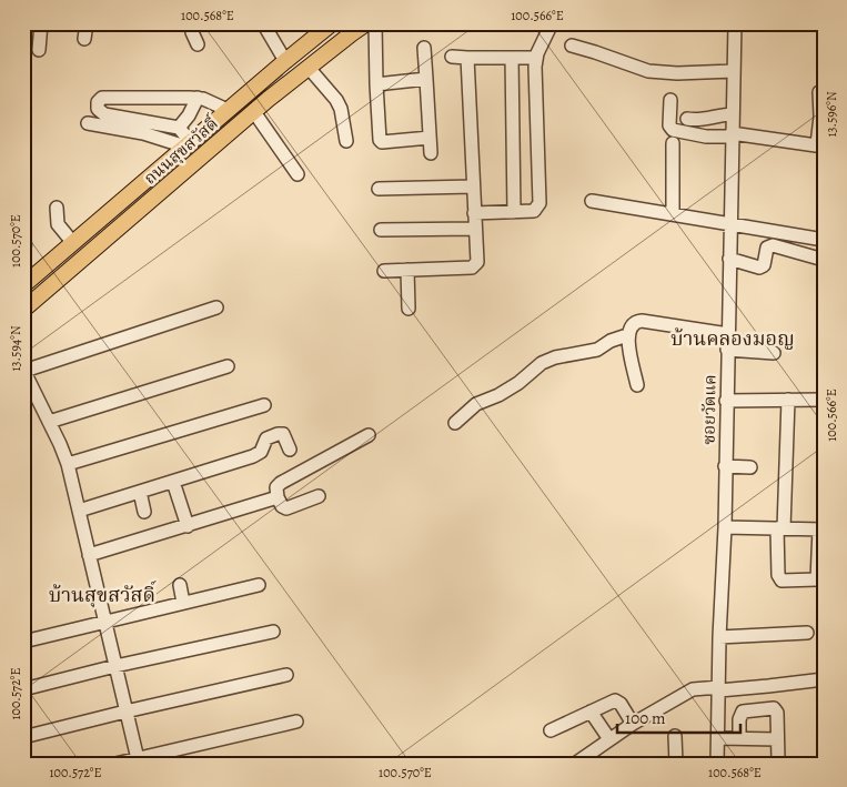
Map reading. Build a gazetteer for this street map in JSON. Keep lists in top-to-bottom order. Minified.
{"streets":{"main road":["ถนนสุขสวัสดิ์"],"street":["ซอยวัดแค"]},"districts":["บ้านคลองมอญ","บ้านสุขสวัสดิ์"],"scale_bar":"100 m","coordinates":["100.568°E","100.566°E","13.596°N","100.570°E","13.594°N","100.572°E"]}
